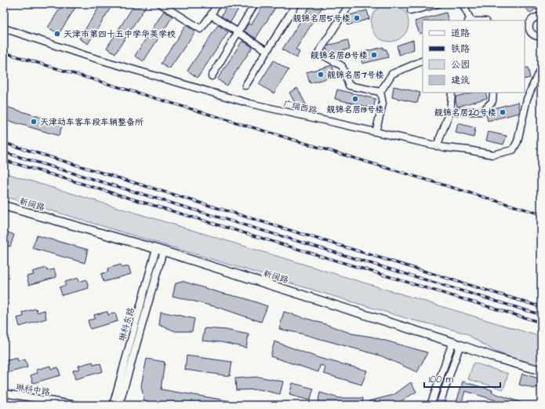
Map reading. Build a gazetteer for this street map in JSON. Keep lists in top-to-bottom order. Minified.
{"streets":{"main road":["新阔路"],"street":["广瑞西路","琳科东路","琳科中路"]},"crossings":[["新阔路","琳科东路"]],"places":["靓锦名居5号楼","天津市第四十五中学华英学校","靓锦名居8号楼","靓锦名居7号楼","靓锦名居13号楼","靓锦名居20号楼","天津动车客车段车辆整备所"],"legend":["道路","铁路","公园","建筑"],"scale_bar":"100 m"}
